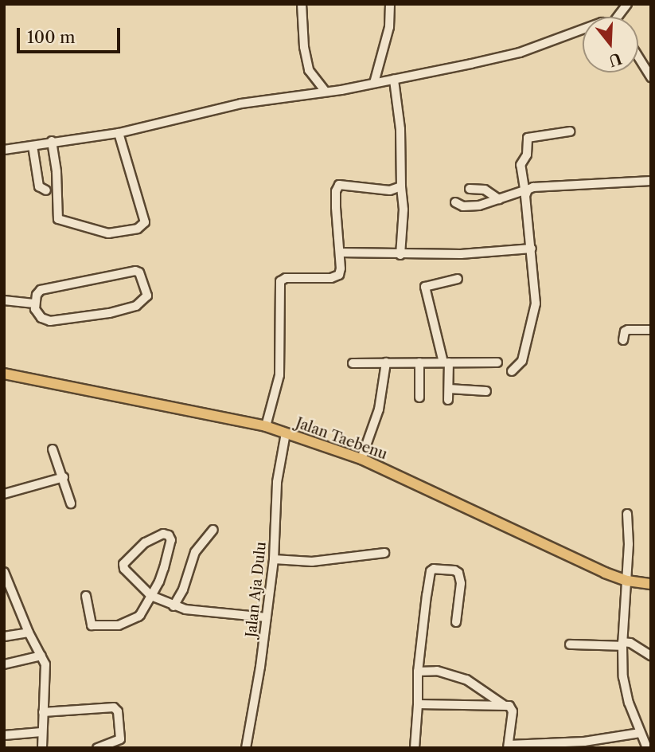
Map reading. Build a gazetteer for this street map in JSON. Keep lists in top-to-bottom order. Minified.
{"streets":{"main road":["Jalan Taebenu"],"street":["Jalan Aja Dulu"]},"crossings":[["Jalan Taebenu","Jalan Aja Dulu"]],"scale_bar":"100 m","north":"bottom"}
